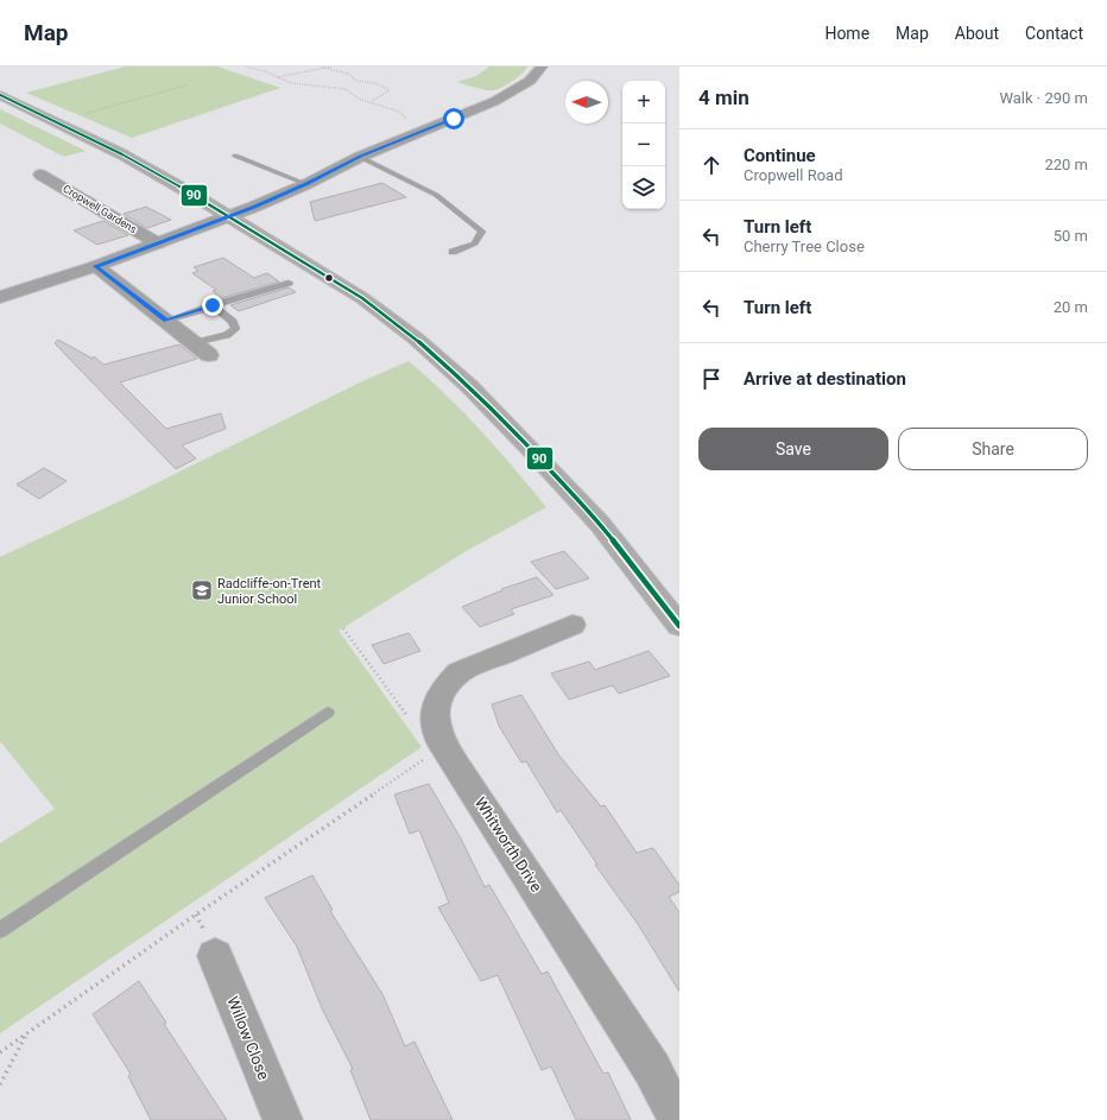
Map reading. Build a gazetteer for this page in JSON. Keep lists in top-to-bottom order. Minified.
{"streets":{"street":["Cropwell Gardens","Whitworth Drive","Willow Close"]},"places":{"school or university":["Radcliffe-on-Trent Junior School"]},"lines":["transit line 90"],"north":"left","page":{"header":"Map","nav":["Home","Map","About","Contact"],"heading":["4 min","Walk · 290 m"],"map_buttons":["+","−"],"list":[["Continue","Cropwell Road","220 m"],["Turn left","Cherry Tree Close","50 m"],["Turn left","20 m"],"Arrive at destination"],"buttons":["Save","Share"]}}
